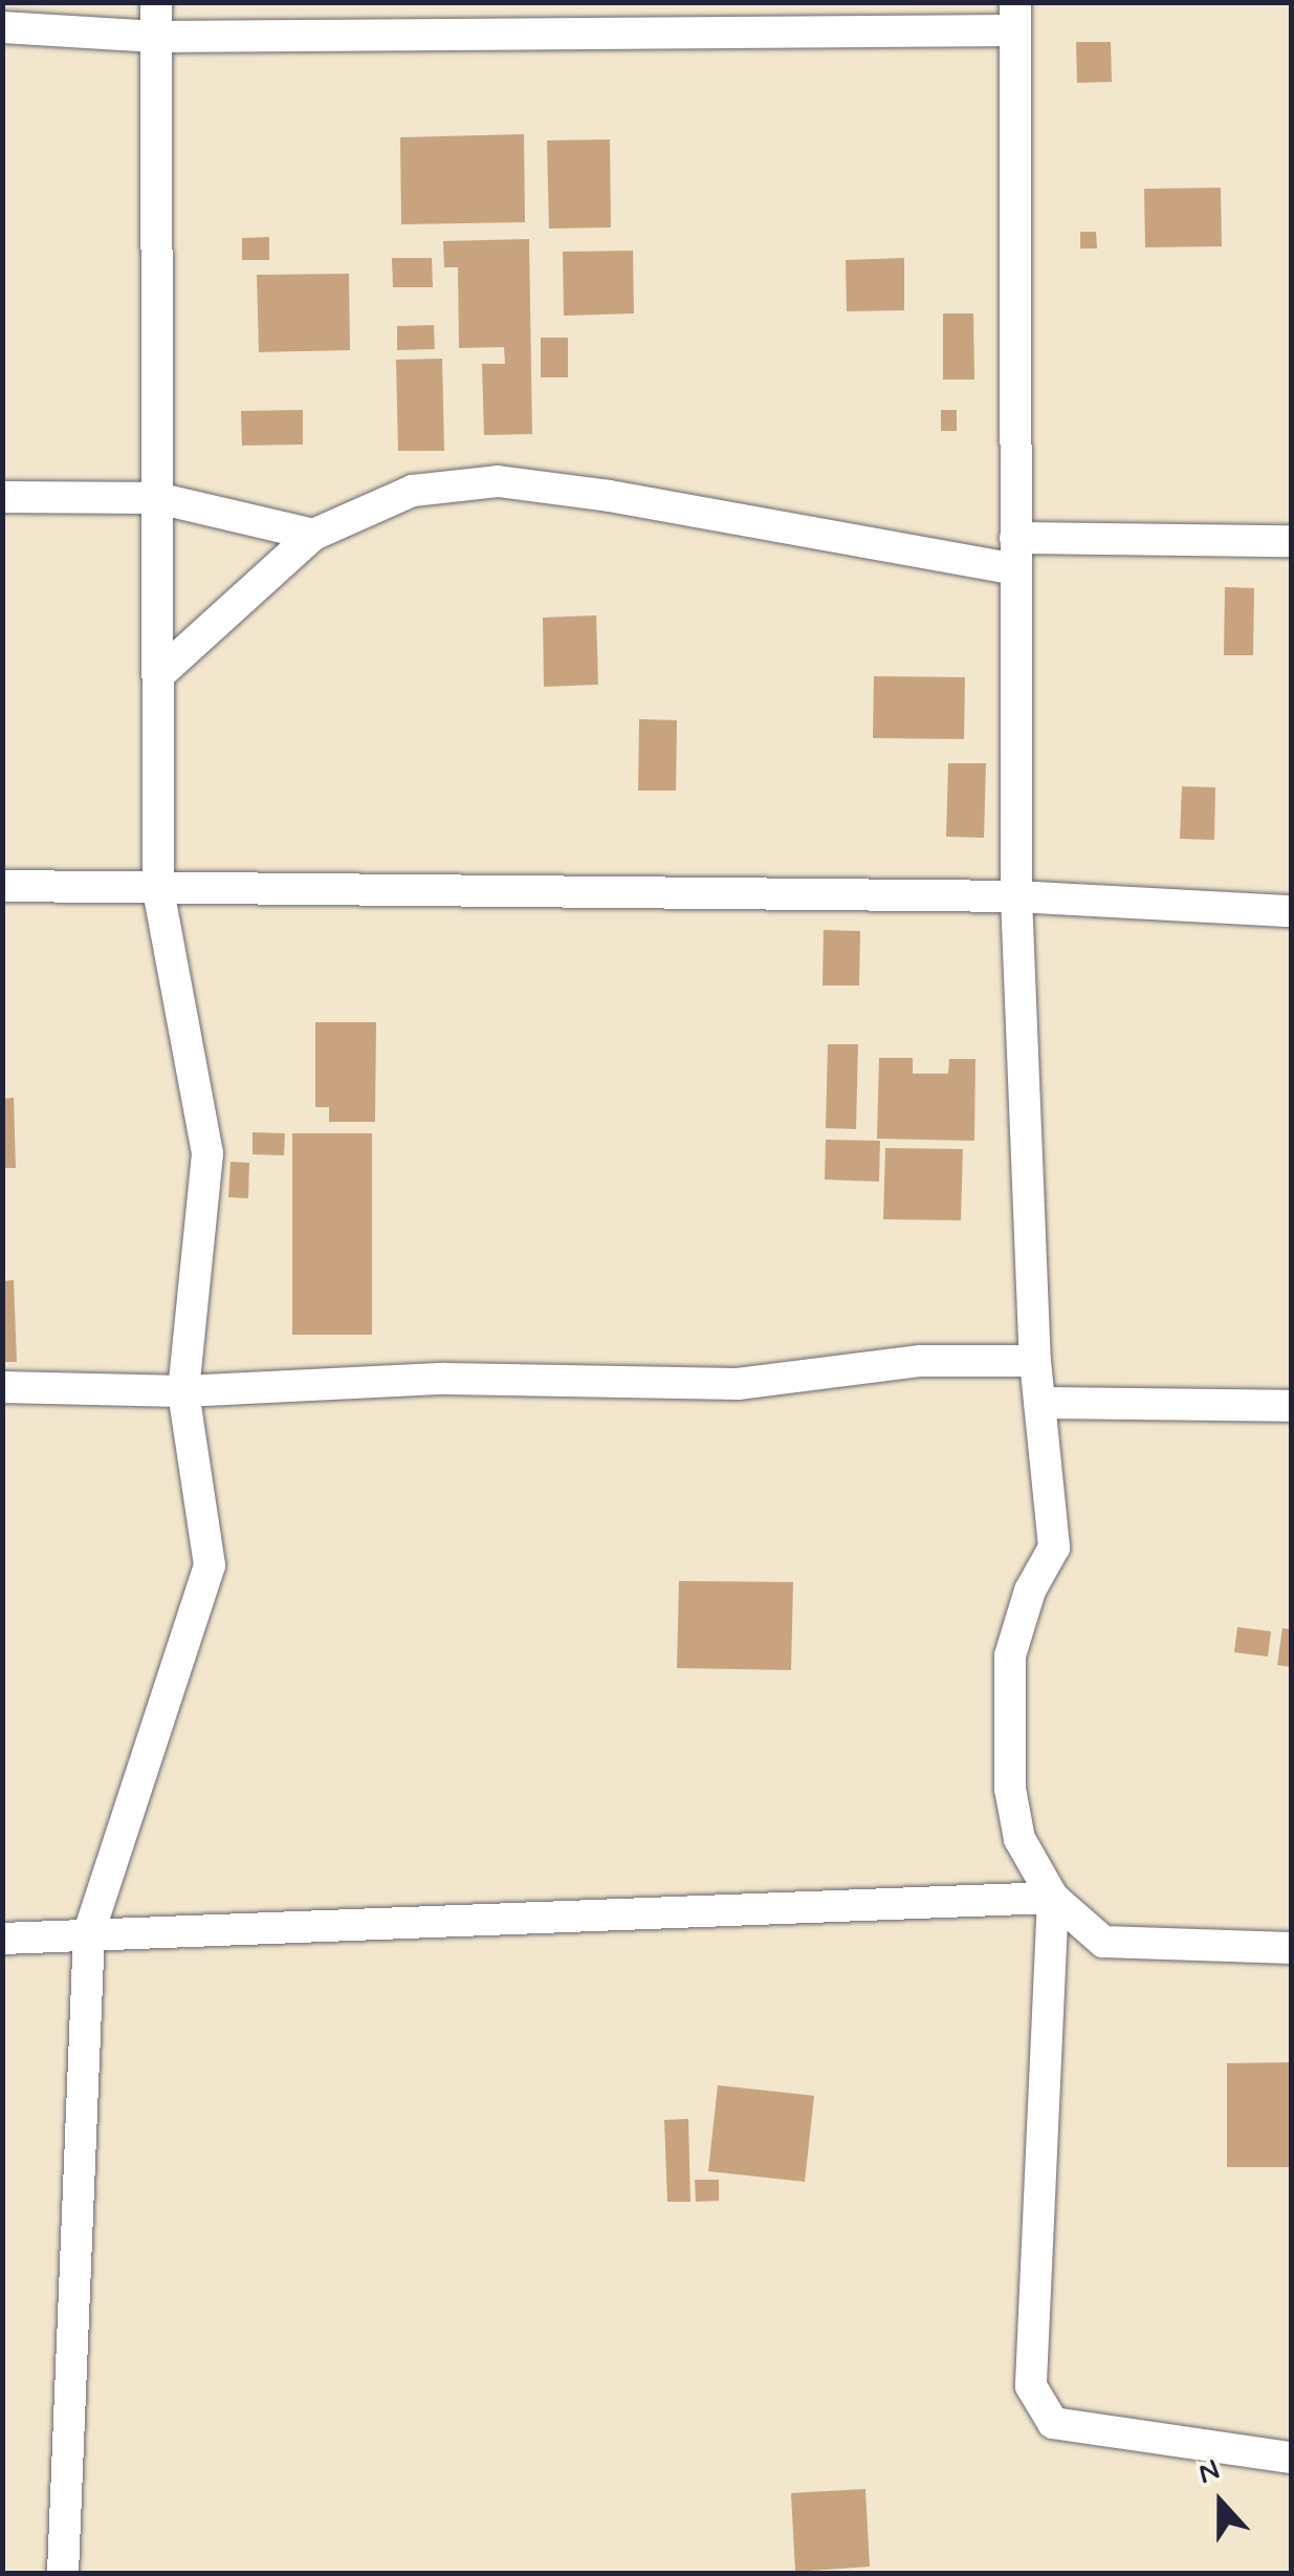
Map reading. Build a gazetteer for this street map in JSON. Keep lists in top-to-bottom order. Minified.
{"north":"top"}
